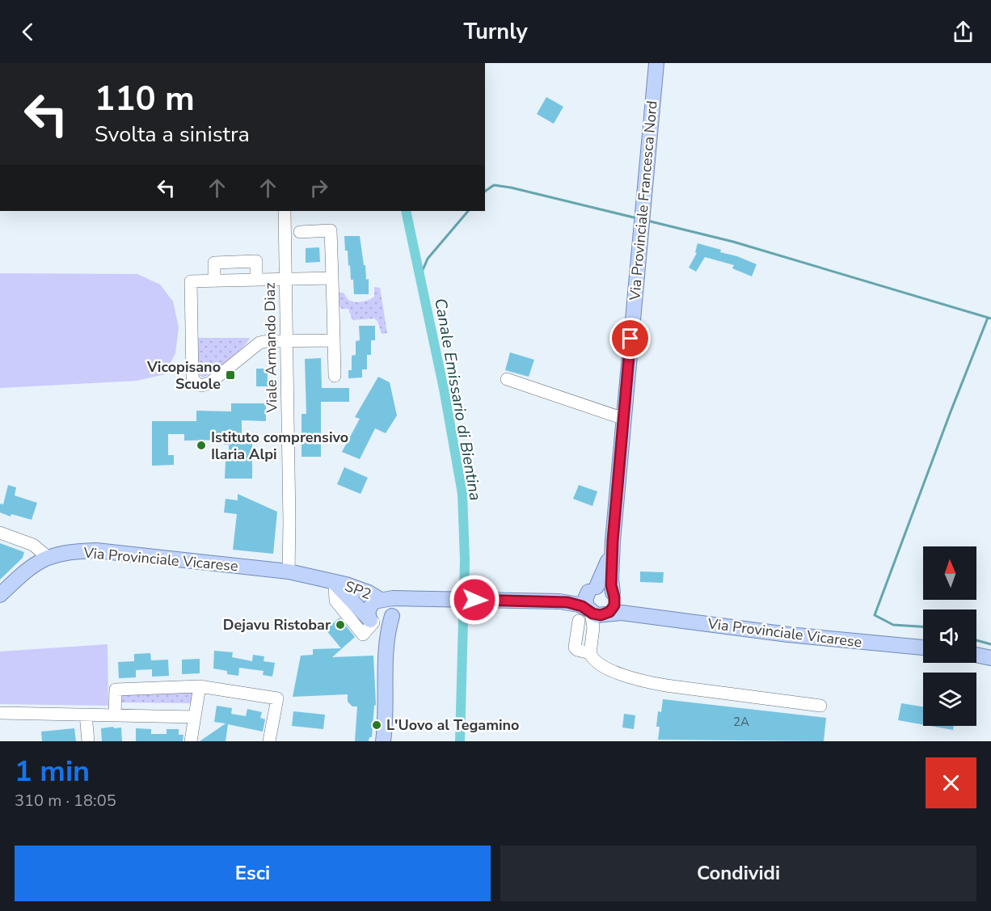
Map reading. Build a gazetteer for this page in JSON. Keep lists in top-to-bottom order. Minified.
{"streets":{"main road":["Via Provinciale Francesca Nord","Via Provinciale Vicarese","SP2"],"street":["Viale Armando Diaz"]},"crossings":[["Viale Armando Diaz","Via Provinciale Vicarese"],["Via Provinciale Vicarese","SP2"]],"water":["Canale Emissario di Bientina"],"places":{"transit":["Vicopisano Scuole"],"other":["Istituto comprensivo Ilaria Alpi","Dejavu Ristobar","L'Uovo al Tegamino"]},"house_numbers":["2A"],"north":"top","page":{"header":"Turnly","turn":["110 m","Svolta a sinistra"],"heading":["1 min","310 m · 18:05"],"buttons":["Esci","Condividi"]}}
